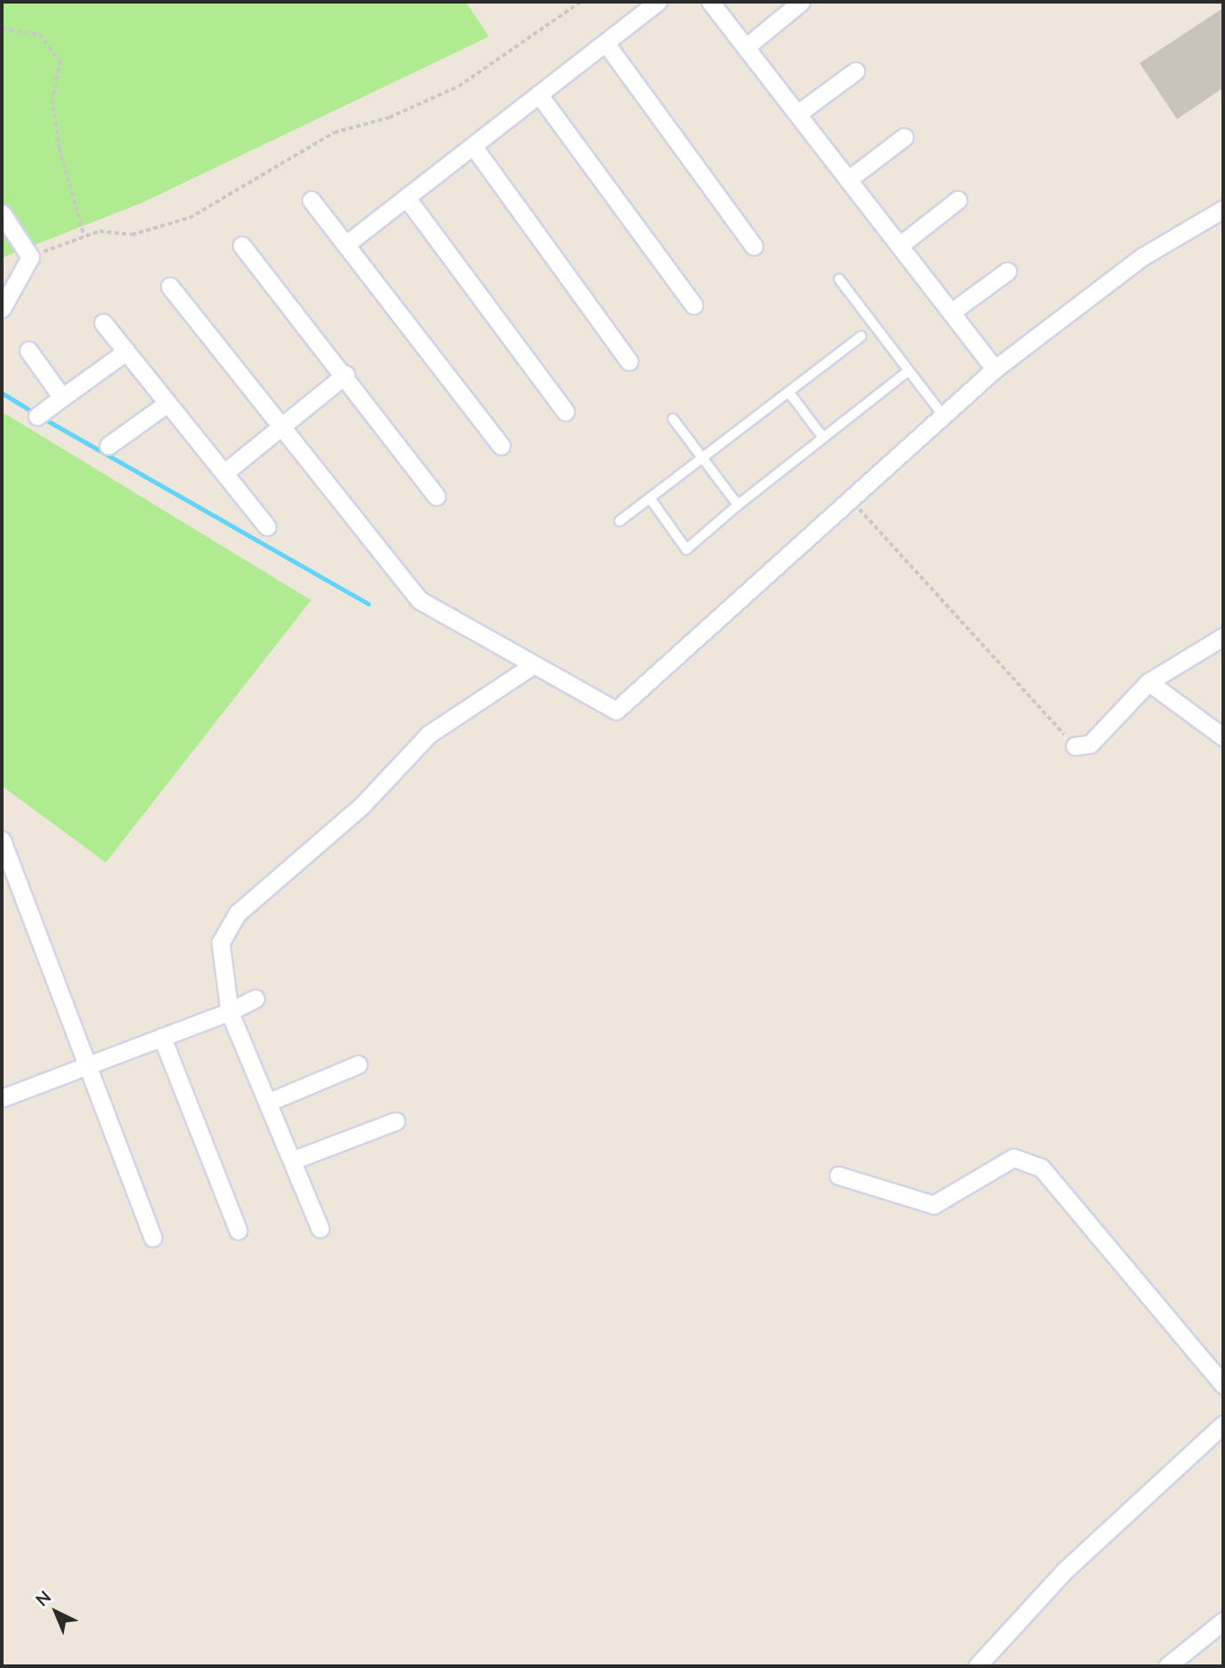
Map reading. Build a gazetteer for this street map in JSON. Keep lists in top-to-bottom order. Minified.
{"north":"top left"}
